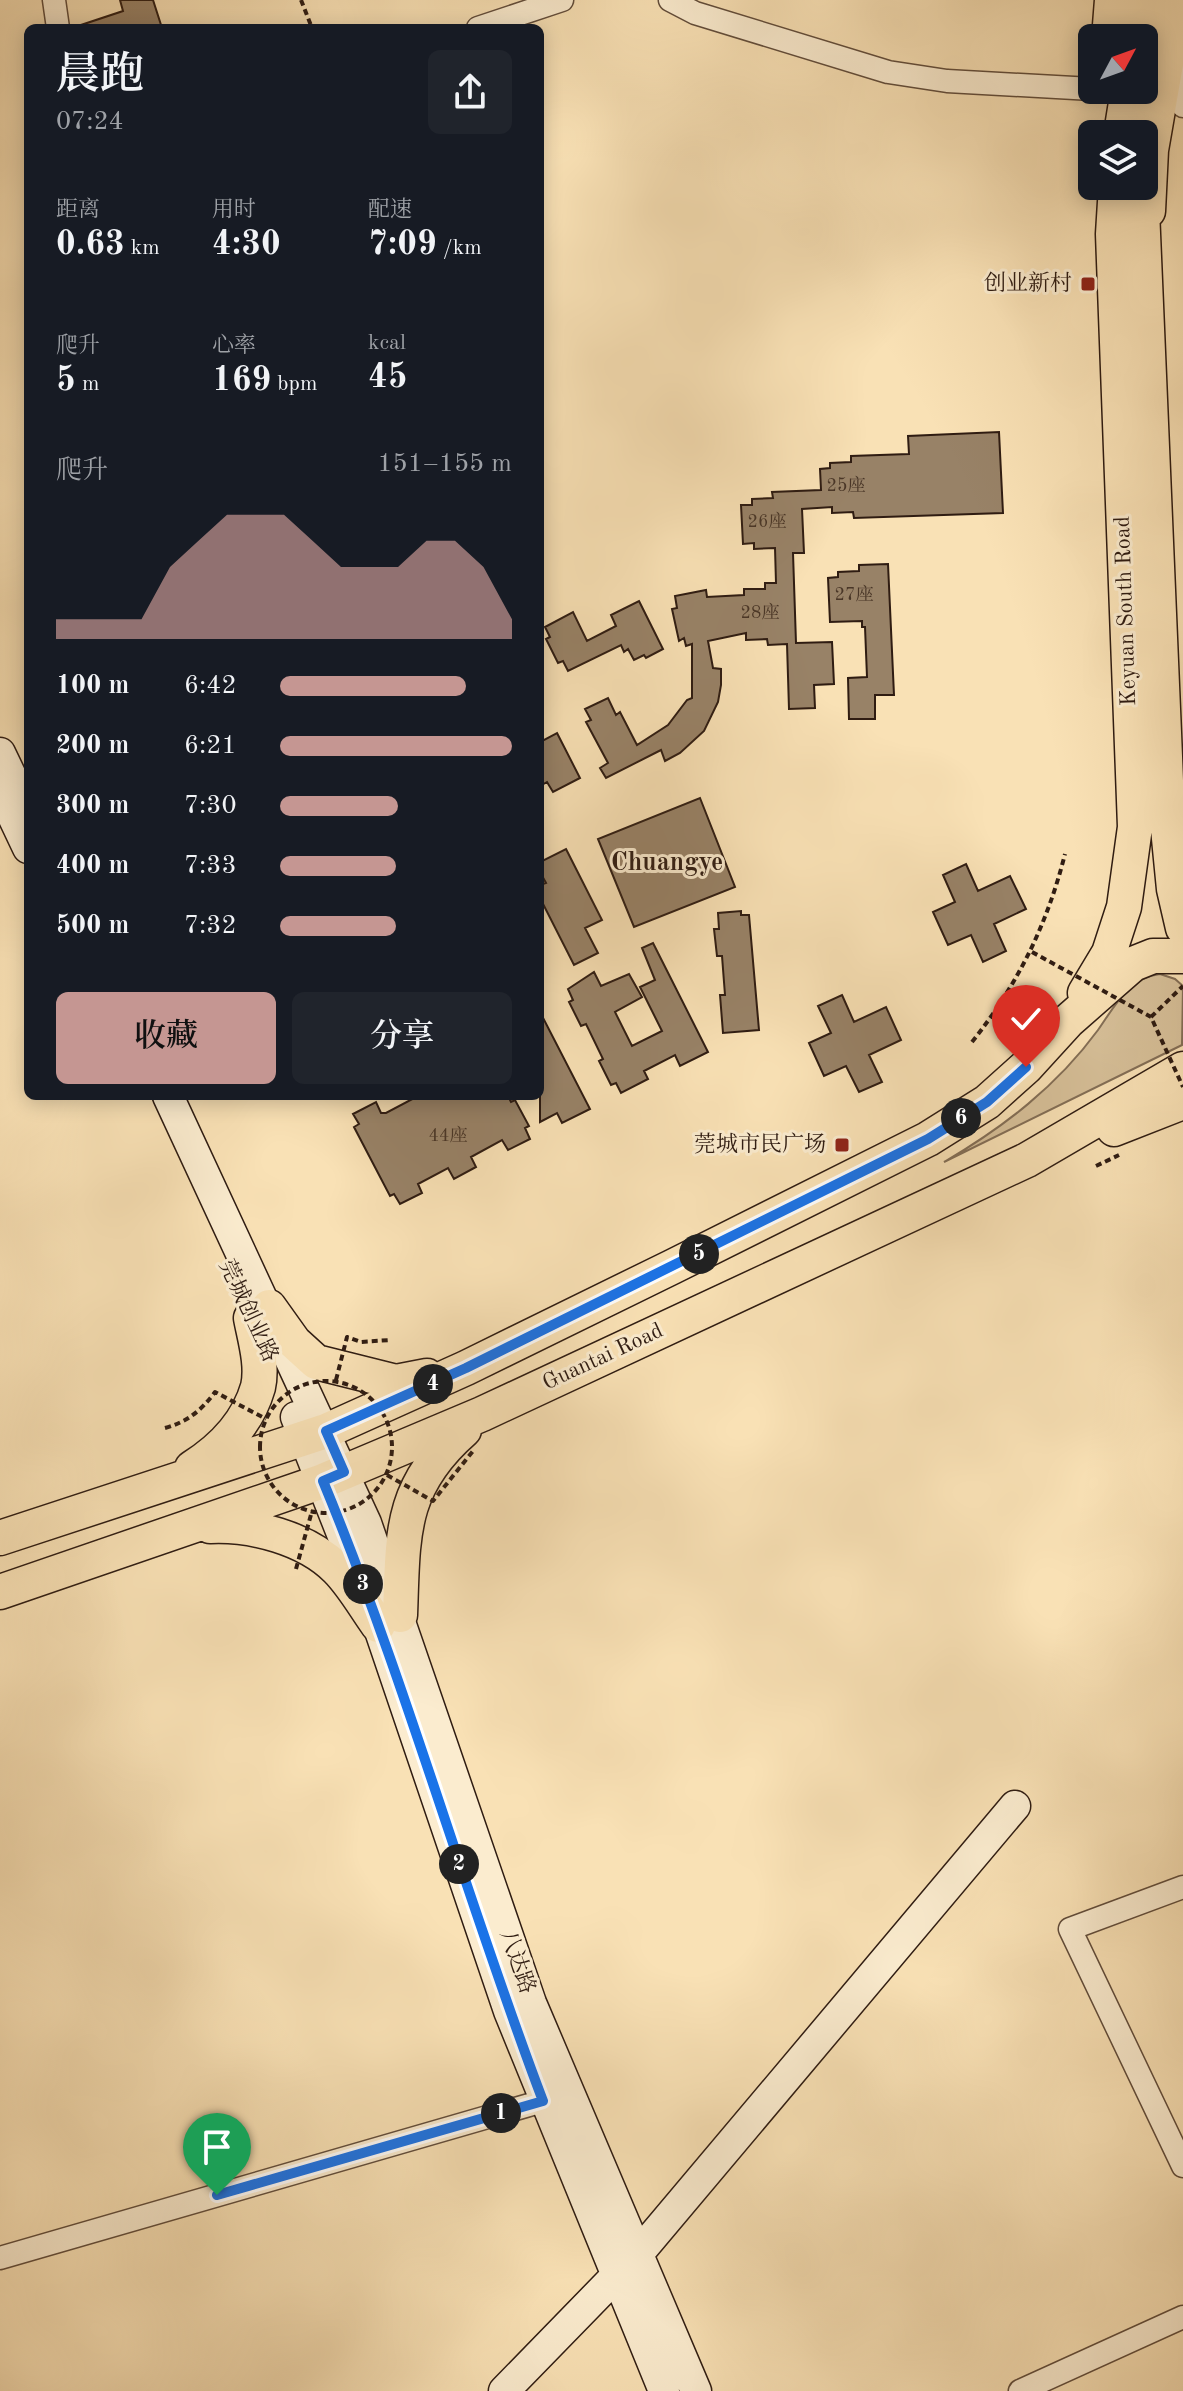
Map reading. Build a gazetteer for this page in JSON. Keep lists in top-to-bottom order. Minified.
{"streets":{"main road":["Keyuan South Road","莞城创业路","Guantai Road","八达路"]},"crossings":[["莞城创业路","Guantai Road"],["莞城创业路","八达路"]],"districts":["Chuangye"],"places":{"transit":["创业新村","莞城市民广场"]},"house_numbers":["25座","26座","27座","28座","44座"],"north":"top right","page":{"heading":["晨跑","07:24"],"stats":[["距离","0.63 km"],["用时","4:30"],["配速","7:09 /km"],["爬升","5 m"],["心率","169 bpm"],["kcal","45"]],"chart":["爬升","151–155 m"],"list":[{"name":"100 m","note":"6:42"},{"name":"200 m","note":"6:21"},{"name":"300 m","note":"7:30"},{"name":"400 m","note":"7:33"},{"name":"500 m","note":"7:32"}],"buttons":["收藏","分享"],"pins":["6","5","4","3","2","1"]}}
